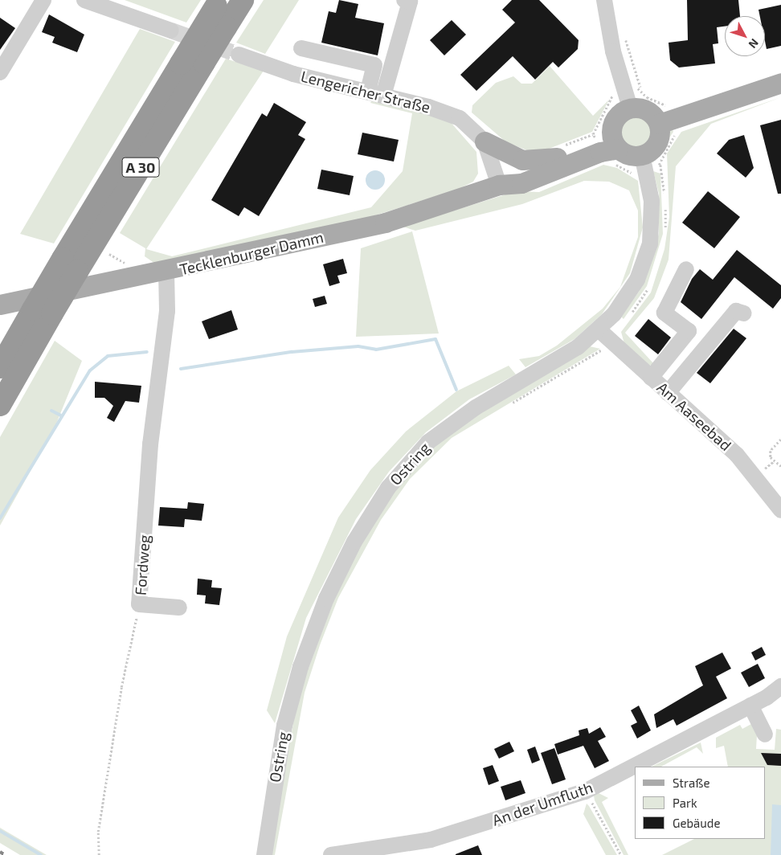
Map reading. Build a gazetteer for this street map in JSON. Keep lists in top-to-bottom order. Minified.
{"streets":{"highway":["A 30"],"main road":["Lengericher Straße","Tecklenburger Damm"],"street":["Am Aaseebad","Ostring","Fordweg","An der Umfluth"]},"crossings":[["Lengericher Straße","Tecklenburger Damm"],["Tecklenburger Damm","Fordweg"],["Am Aaseebad","Ostring"]],"legend":["Straße","Park","Gebäude"],"north":"bottom right"}
